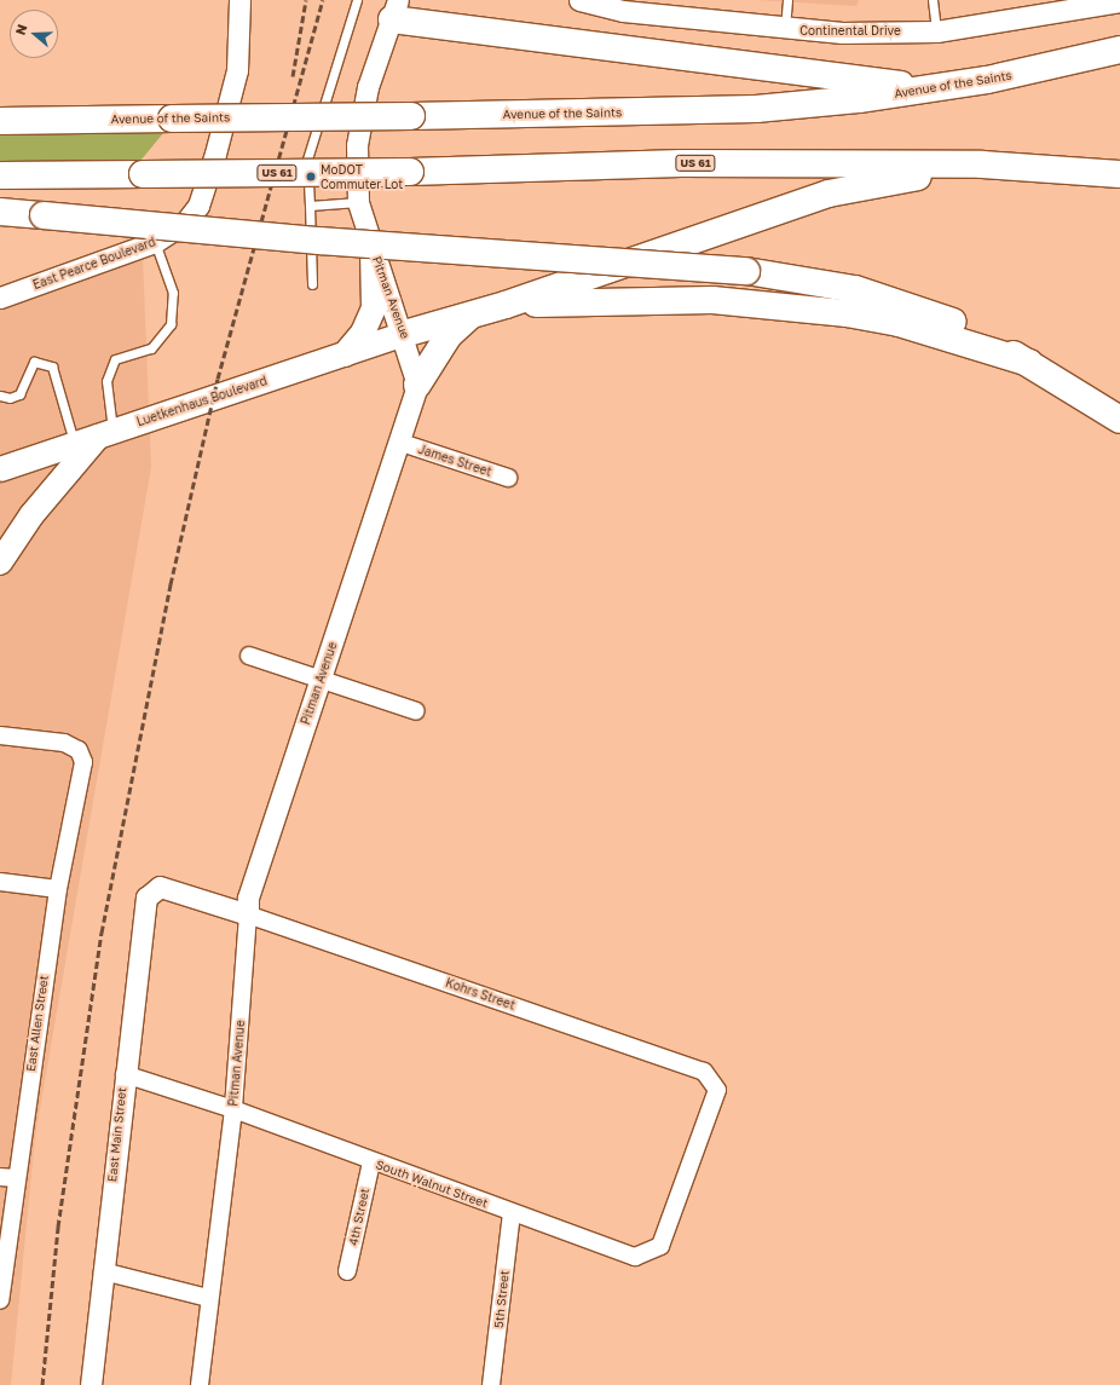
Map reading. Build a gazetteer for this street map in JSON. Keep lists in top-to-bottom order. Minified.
{"streets":{"highway":["Avenue of the Saints","US 61"],"main road":["Luetkenhaus Boulevard"],"street":["Continental Drive","East Pearce Boulevard","Pitman Avenue","James Street","Kohrs Street","East Allen Street","East Main Street","South Walnut Street","4th Street","5th Street"]},"crossings":[["Pitman Avenue","Luetkenhaus Boulevard"],["Pitman Avenue","James Street"],["Pitman Avenue","Kohrs Street"],["Pitman Avenue","South Walnut Street"],["Kohrs Street","East Main Street"],["Kohrs Street","South Walnut Street"],["East Main Street","South Walnut Street"],["South Walnut Street","4th Street"],["South Walnut Street","5th Street"]],"places":["MoDOT Commuter Lot"],"north":"left"}
